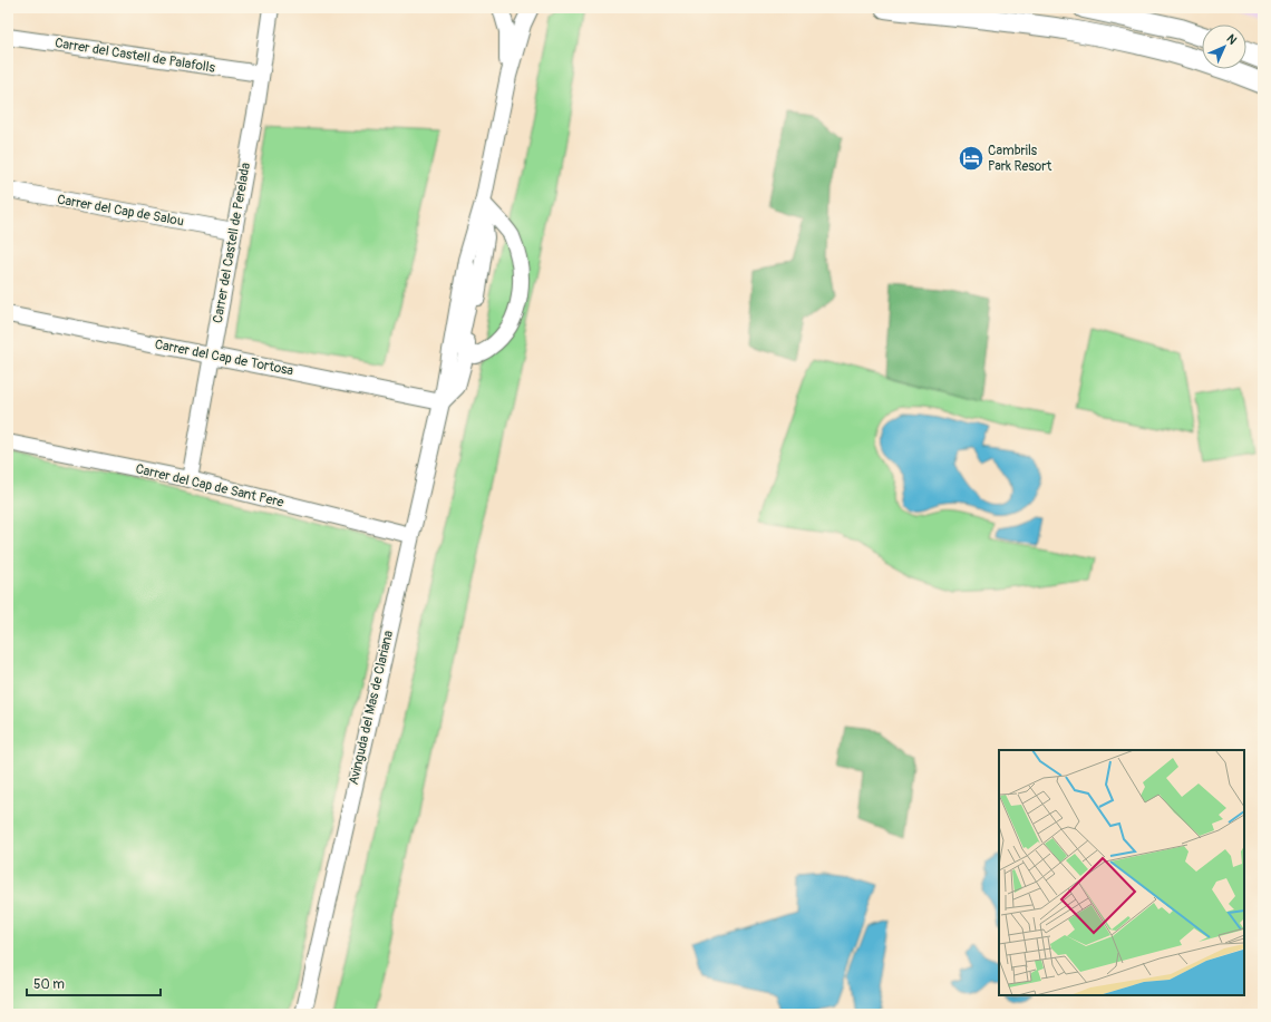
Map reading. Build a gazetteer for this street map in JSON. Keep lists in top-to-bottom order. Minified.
{"streets":{"street":["Carrer del Castell de Palafolls","Carrer del Cap de Salou","Carrer del Castell de Perelada","Carrer del Cap de Tortosa","Carrer del Cap de Sant Pere","Avinguda del Mas de Clariana"]},"crossings":[["Carrer del Castell de Palafolls","Carrer del Castell de Perelada"],["Carrer del Cap de Salou","Carrer del Castell de Perelada"],["Carrer del Castell de Perelada","Carrer del Cap de Tortosa"],["Carrer del Castell de Perelada","Carrer del Cap de Sant Pere"],["Carrer del Cap de Tortosa","Avinguda del Mas de Clariana"],["Carrer del Cap de Sant Pere","Avinguda del Mas de Clariana"]],"places":{"hotel":["Cambrils Park Resort"]},"scale_bar":"50 m","north":"top right"}
